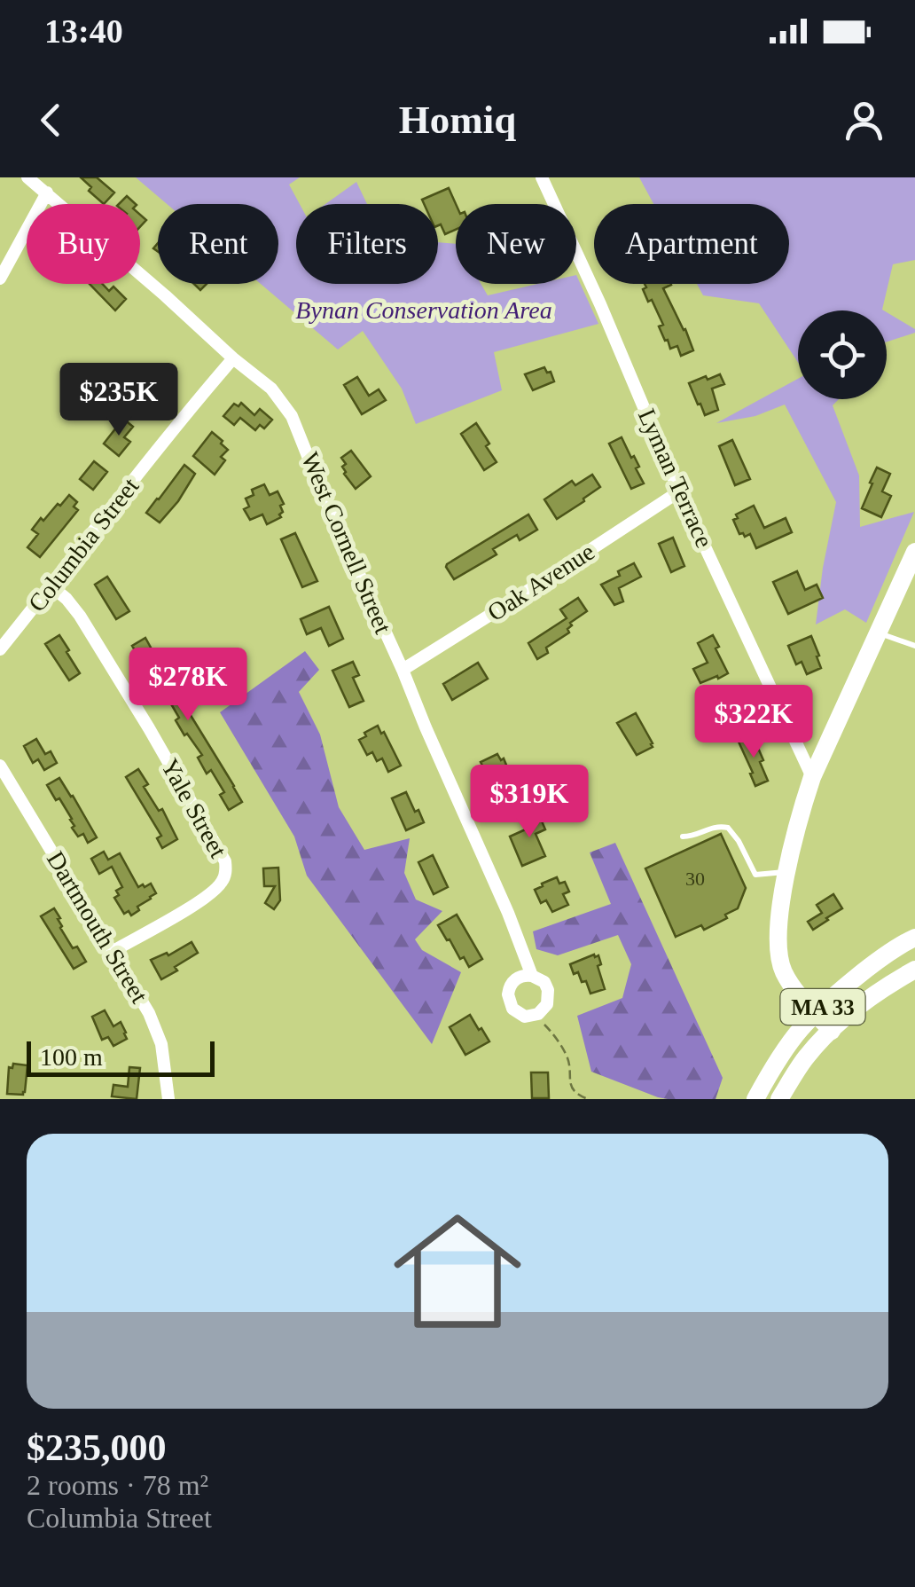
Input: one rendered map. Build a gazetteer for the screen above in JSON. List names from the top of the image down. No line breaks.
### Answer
{"streets":{"main road":["MA 33"],"street":["Lyman Terrace","West Cornell Street","Columbia Street","Oak Avenue","Yale Street","Dartmouth Street"]},"crossings":[["Lyman Terrace","Oak Avenue"],["West Cornell Street","Columbia Street"],["West Cornell Street","Oak Avenue"],["Columbia Street","Yale Street"],["Yale Street","Dartmouth Street"]],"parks":["Bynan Conservation Area"],"house_numbers":["30"],"scale_bar":"100 m","page":{"status":"13:40","header":"Homiq","chip":["Buy","Rent","Filters","New","Apartment"],"price":["$235K","$278K","$322K","$319K"],"scale":"100 m","list":[{"name":"$235,000","note":"2 rooms · 78 m² · Columbia Street"}]}}
